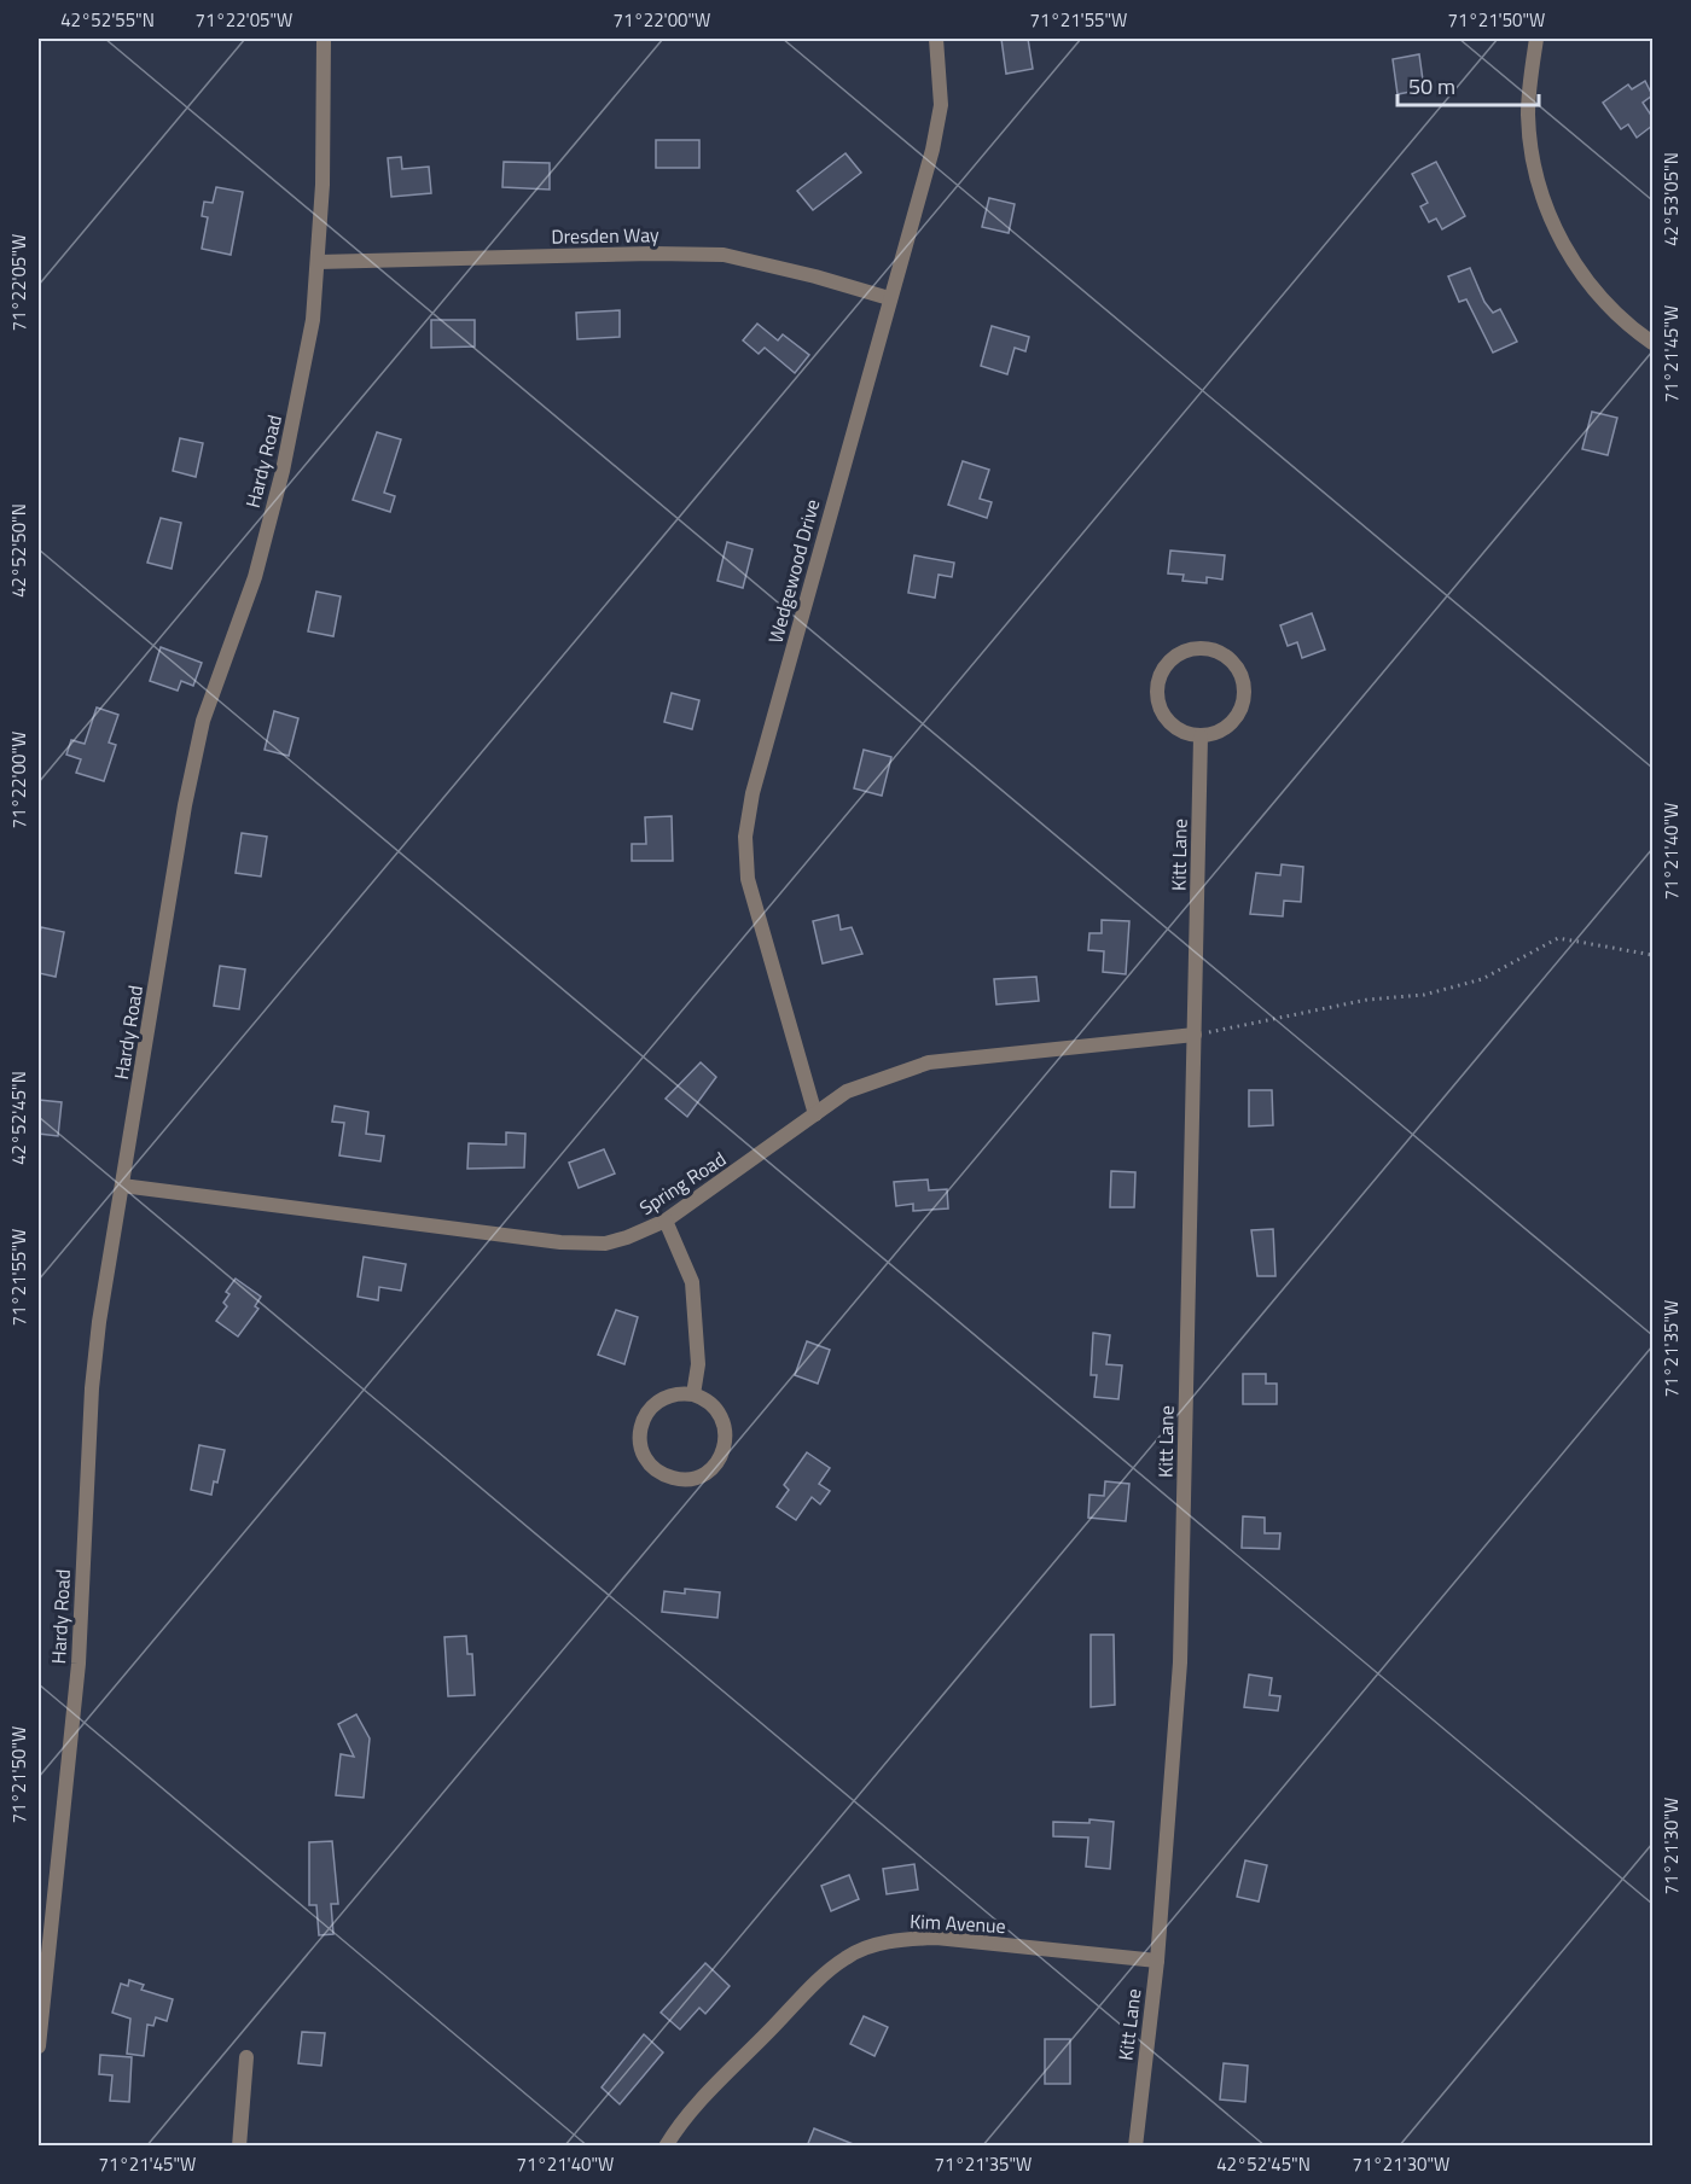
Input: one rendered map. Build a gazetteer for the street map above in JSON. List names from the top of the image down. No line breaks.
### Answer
{"streets":{"street":["Dresden Way","Hardy Road","Wedgewood Drive","Kitt Lane","Spring Road","Kim Avenue"]},"crossings":[["Dresden Way","Hardy Road"],["Dresden Way","Wedgewood Drive"],["Hardy Road","Spring Road"],["Wedgewood Drive","Spring Road"],["Kitt Lane","Spring Road"],["Kitt Lane","Kim Avenue"]],"scale_bar":"50 m","coordinates":["42°52'55\"N","71°22'05\"W","71°22'00\"W","71°21'55\"W","71°21'50\"W","42°53'05\"N","71°21'45\"W","42°52'50\"N","71°21'40\"W","42°52'45\"N","71°21'35\"W","71°21'30\"W"]}
